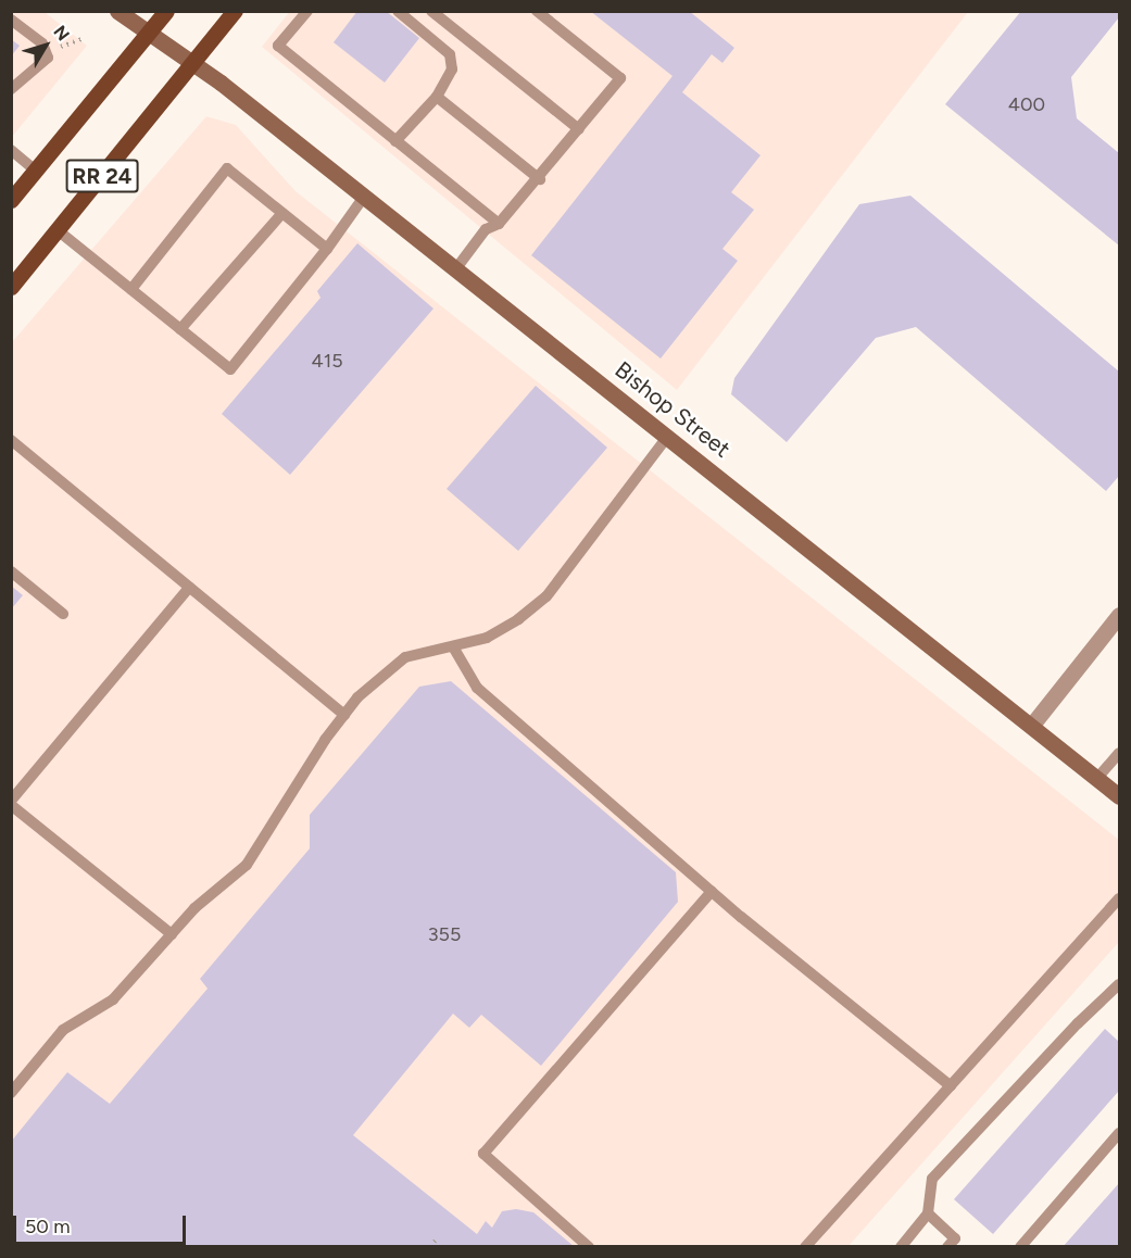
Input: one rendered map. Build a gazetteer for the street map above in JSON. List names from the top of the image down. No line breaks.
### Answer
{"streets":{"main road":["RR 24","Bishop Street"]},"crossings":[["RR 24","Bishop Street"]],"house_numbers":["400","415","355"],"scale_bar":"50 m","north":"top right"}
